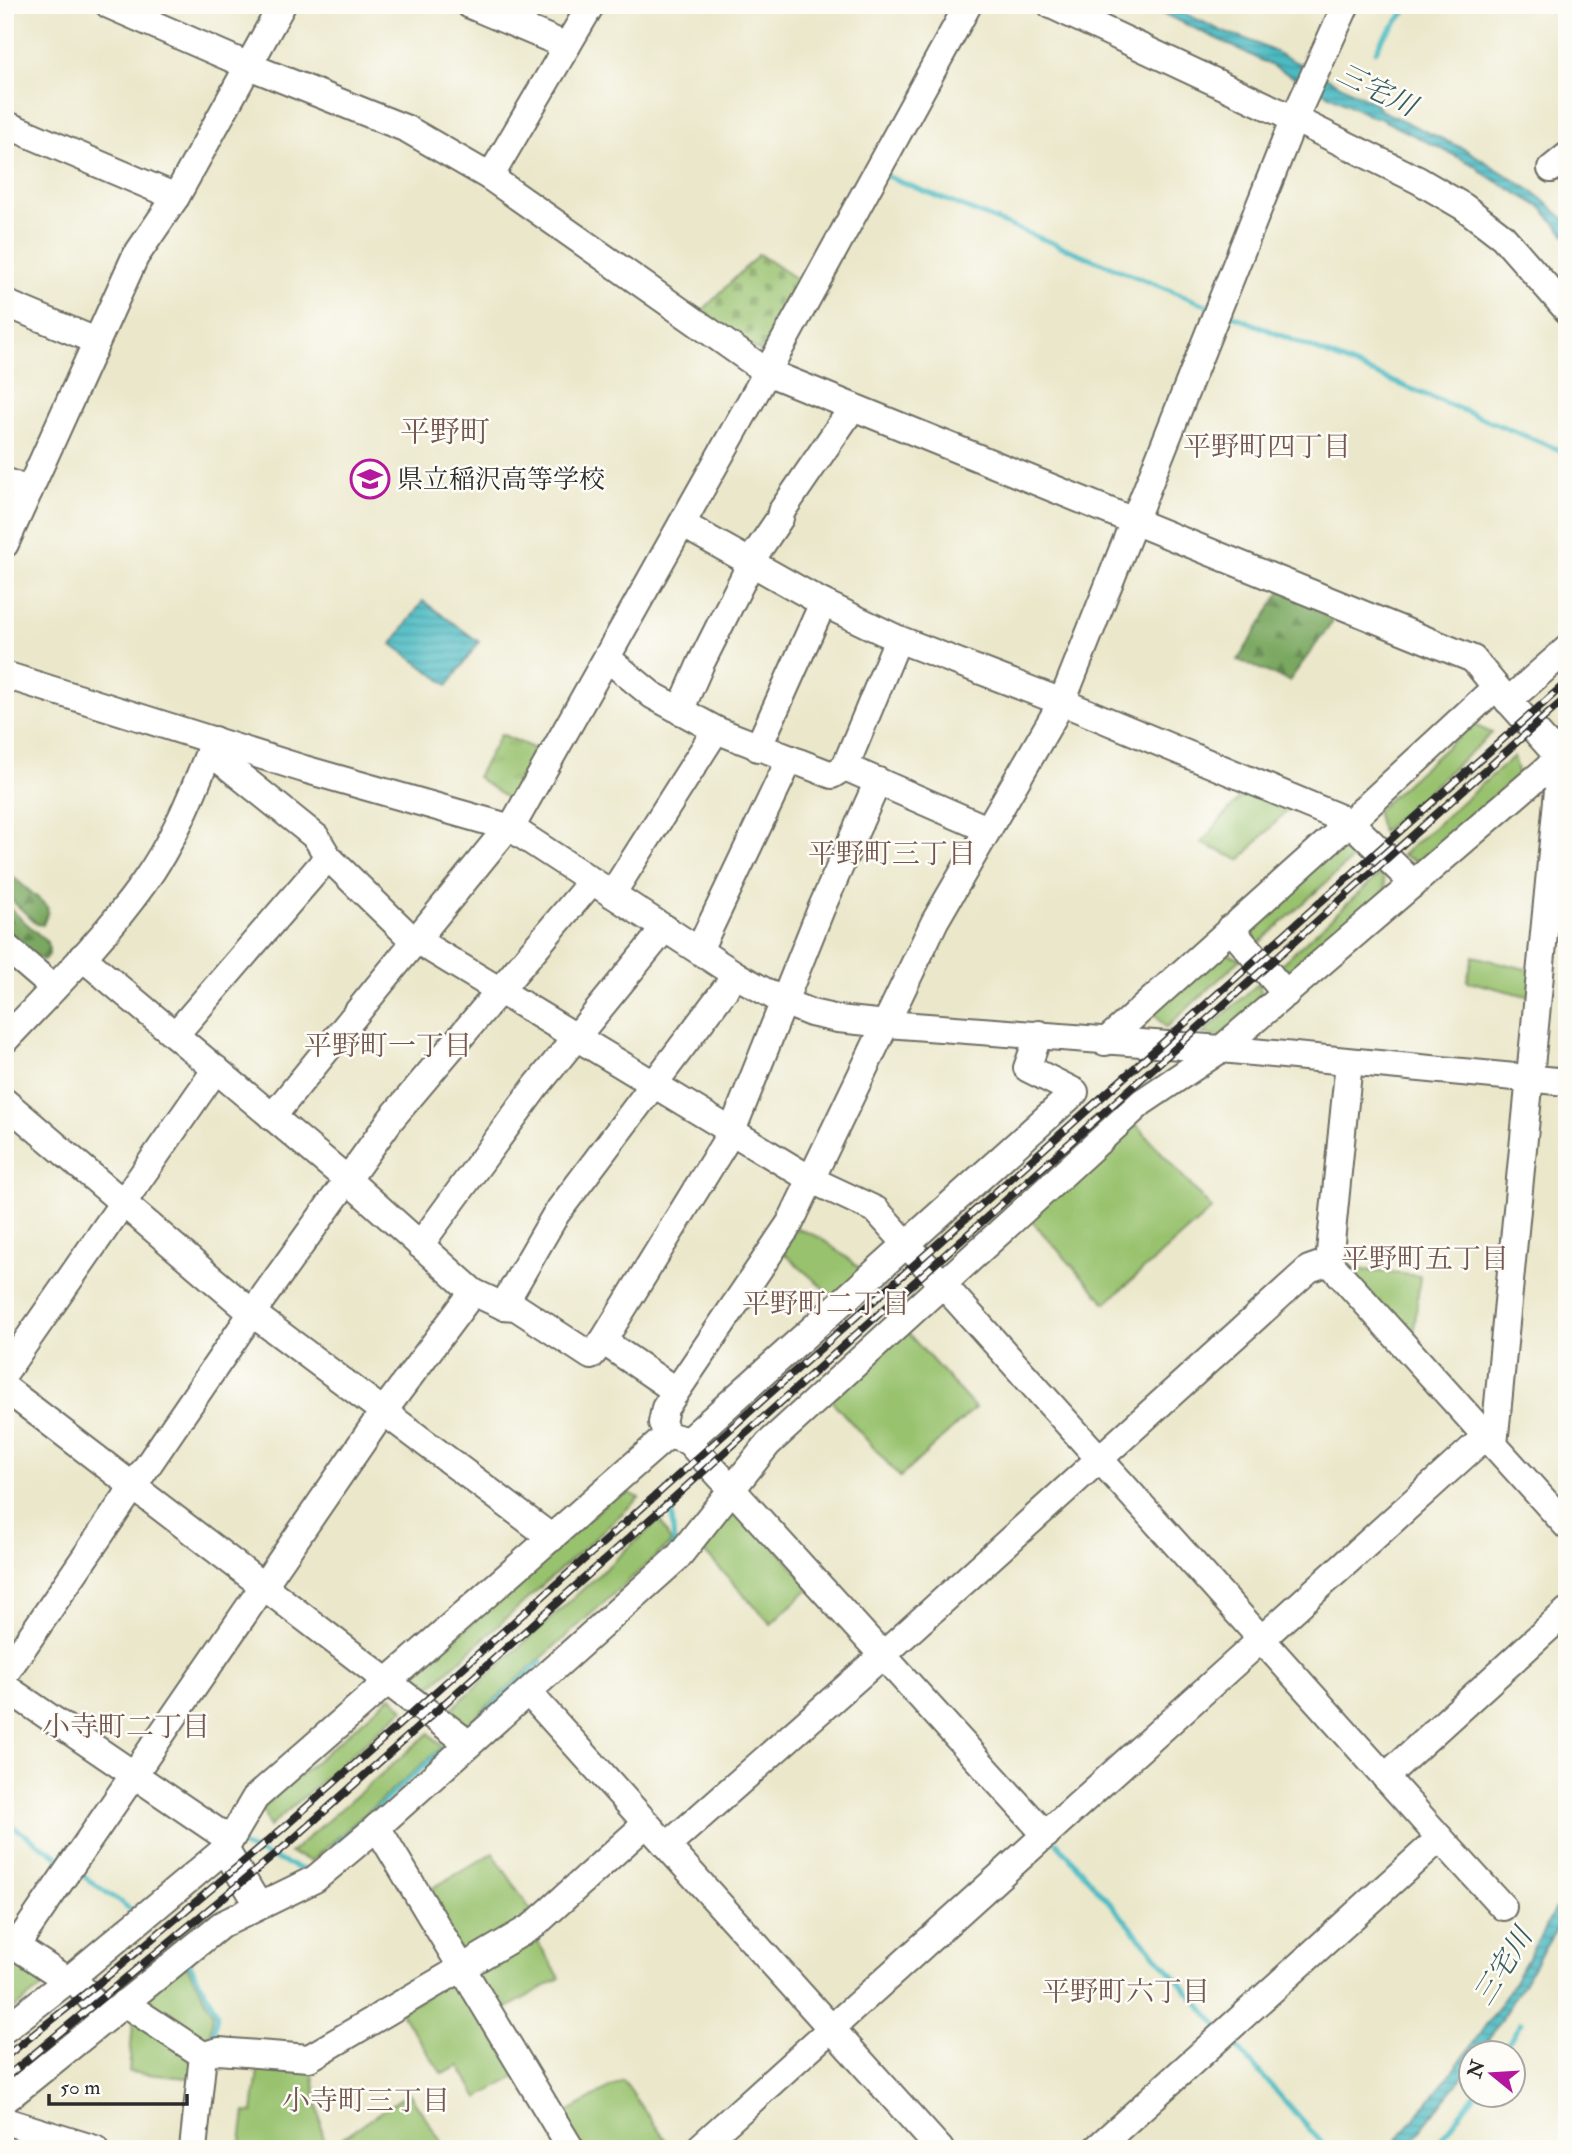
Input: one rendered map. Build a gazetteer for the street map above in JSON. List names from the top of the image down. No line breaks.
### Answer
{"districts":["平野町","平野町四丁目","平野町三丁目","平野町一丁目","平野町五丁目","平野町二丁目","小寺町二丁目","平野町六丁目","小寺町三丁目"],"water":["三宅川"],"places":{"school or university":["県立稲沢高等学校"]},"scale_bar":"50 m","north":"left"}
